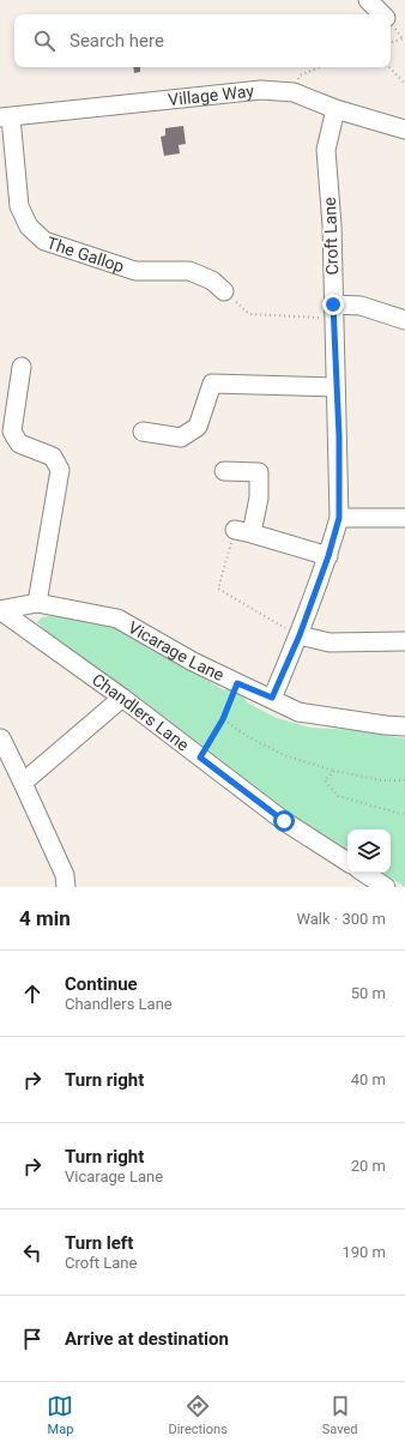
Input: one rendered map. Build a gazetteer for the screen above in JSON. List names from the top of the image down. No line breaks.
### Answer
{"streets":{"street":["Village Way","Croft Lane","The Gallop","Vicarage Lane","Chandlers Lane"]},"crossings":[["Village Way","Croft Lane"],["Village Way","The Gallop"],["Croft Lane","Vicarage Lane"],["Vicarage Lane","Chandlers Lane"]],"page":{"search":"Search here","heading":["4 min","Walk · 300 m"],"list":[["Continue","Chandlers Lane","50 m"],["Turn right","40 m"],["Turn right","Vicarage Lane","20 m"],["Turn left","Croft Lane","190 m"],"Arrive at destination"],"nav":["Map","Directions","Saved"]}}
